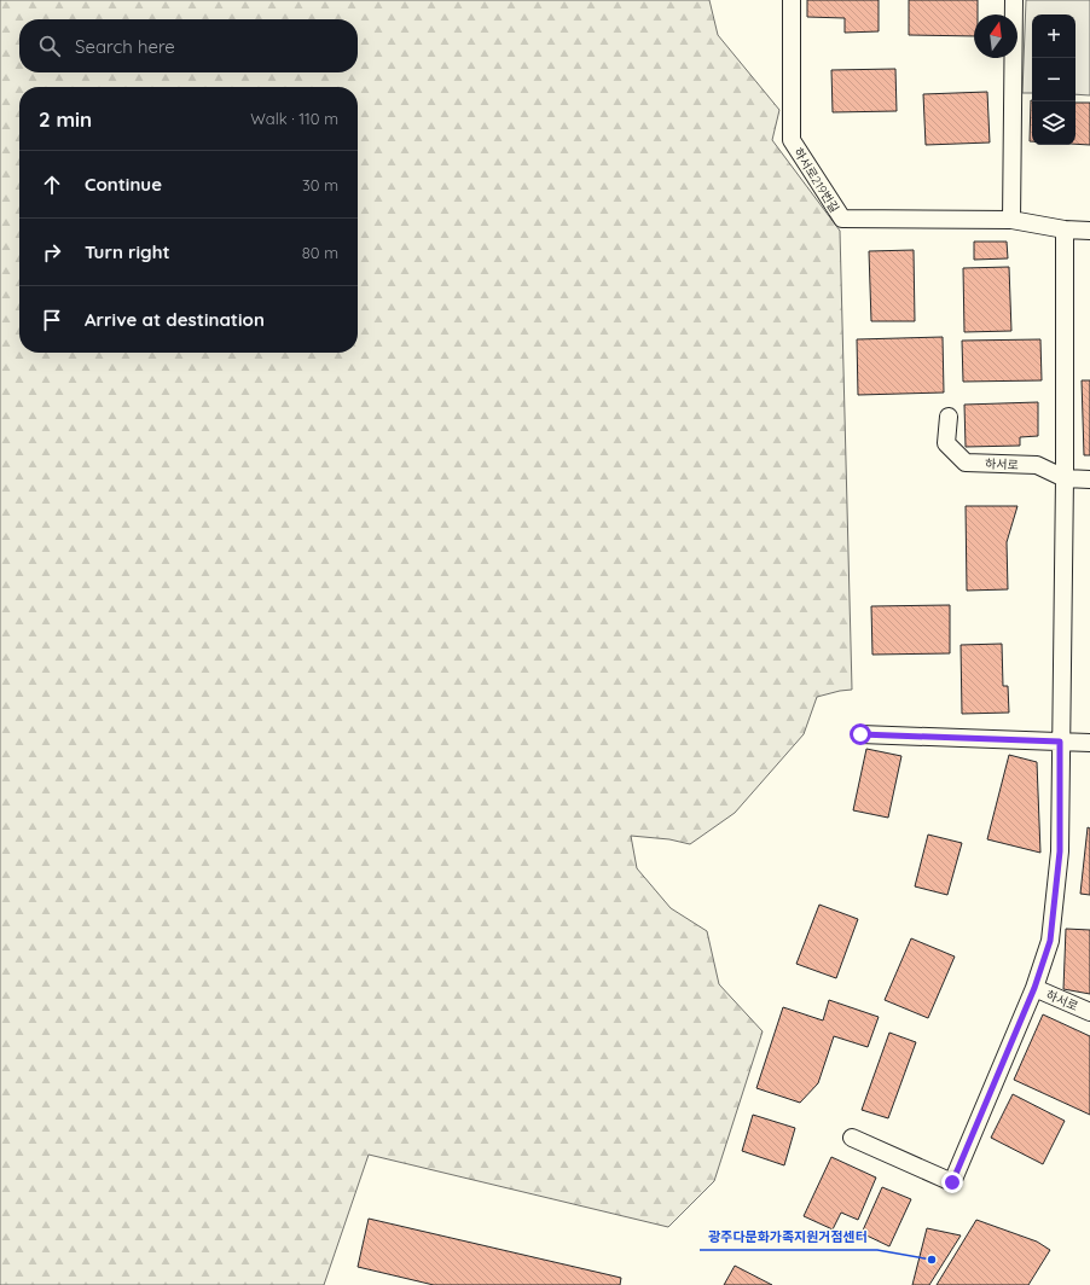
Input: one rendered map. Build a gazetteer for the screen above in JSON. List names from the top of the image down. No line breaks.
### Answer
{"streets":{"lane":["하서로219번길","하서로"]},"places":["광주다문화가족지원거점센터"],"north":"top","page":{"map_buttons":["+","−"],"search":"Search here","heading":["2 min","Walk · 110 m"],"list":[["Continue","30 m"],["Turn right","80 m"],"Arrive at destination"]}}
